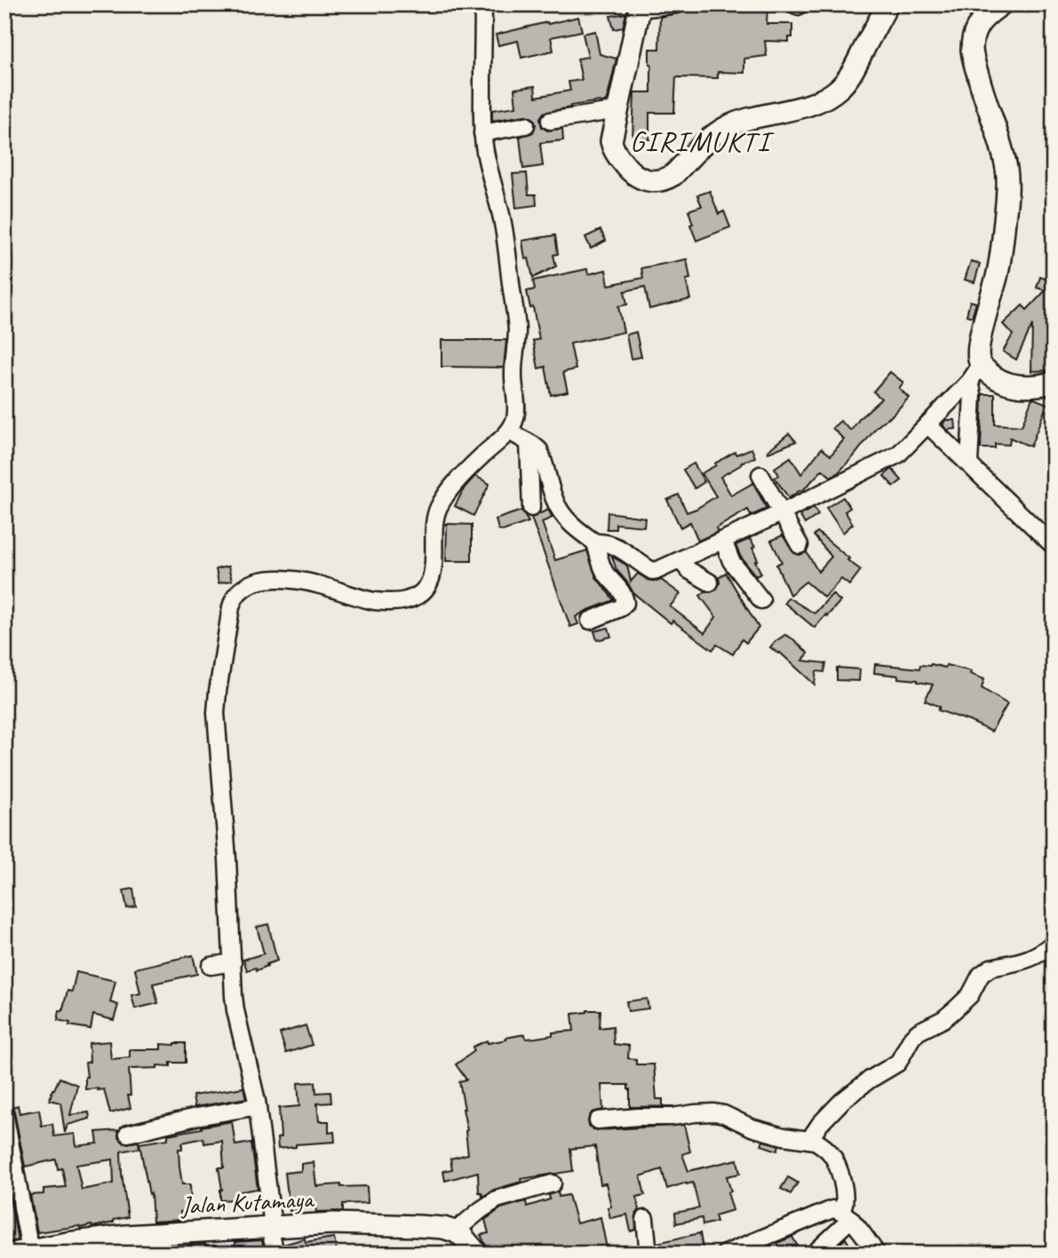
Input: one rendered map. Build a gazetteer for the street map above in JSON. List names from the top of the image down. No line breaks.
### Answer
{"streets":{"main road":["Jalan Kutamaya"]},"districts":["GIRIMUKTI"]}
